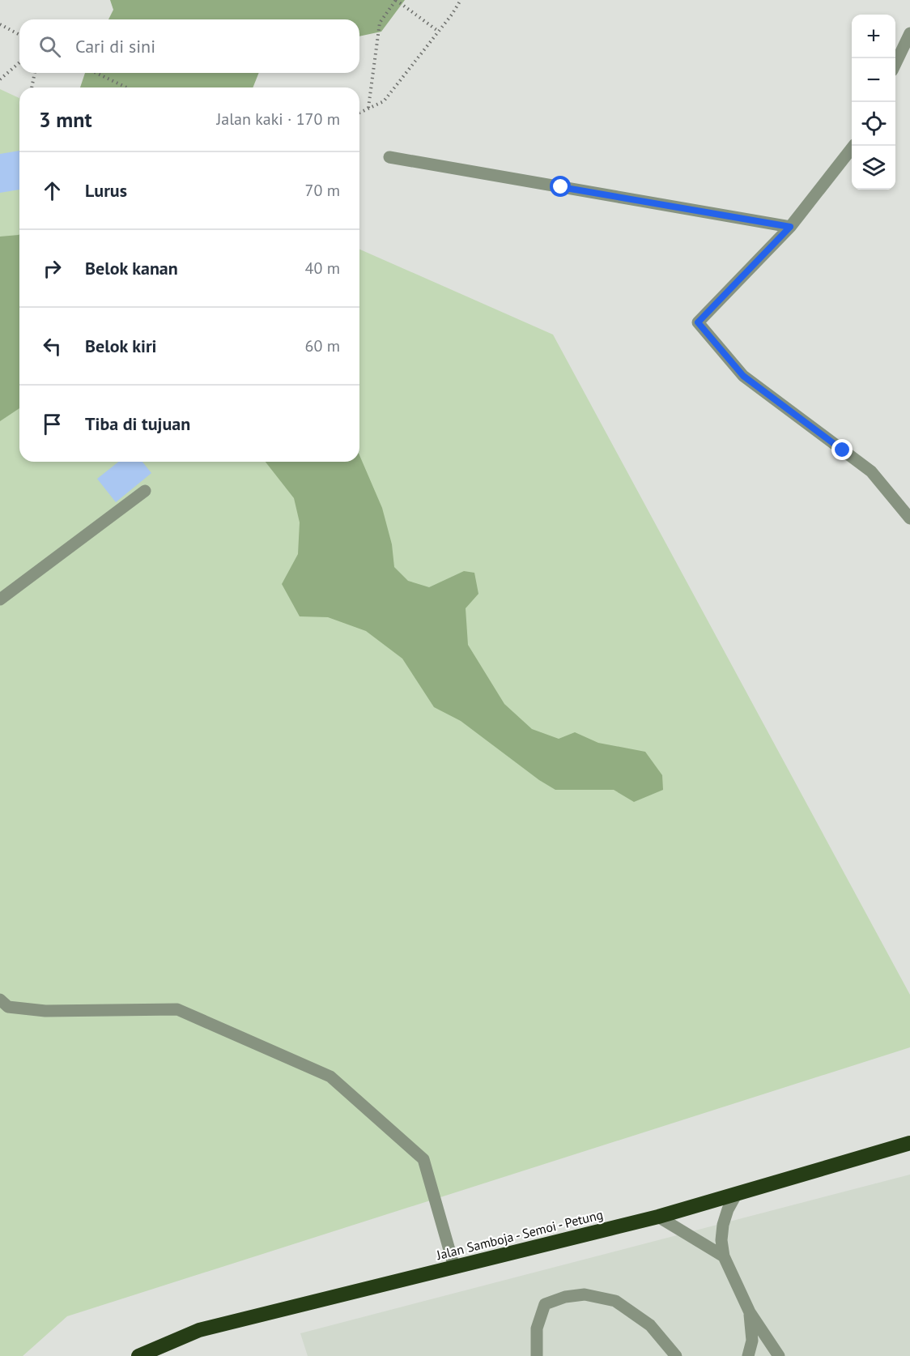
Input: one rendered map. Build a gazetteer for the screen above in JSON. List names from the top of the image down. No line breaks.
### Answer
{"streets":{"highway":["Jalan Samboja - Semoi - Petung"]},"page":{"map_buttons":["+","−"],"search":"Cari di sini","heading":["3 mnt","Jalan kaki · 170 m"],"list":[["Lurus","70 m"],["Belok kanan","40 m"],["Belok kiri","60 m"],"Tiba di tujuan"]}}
